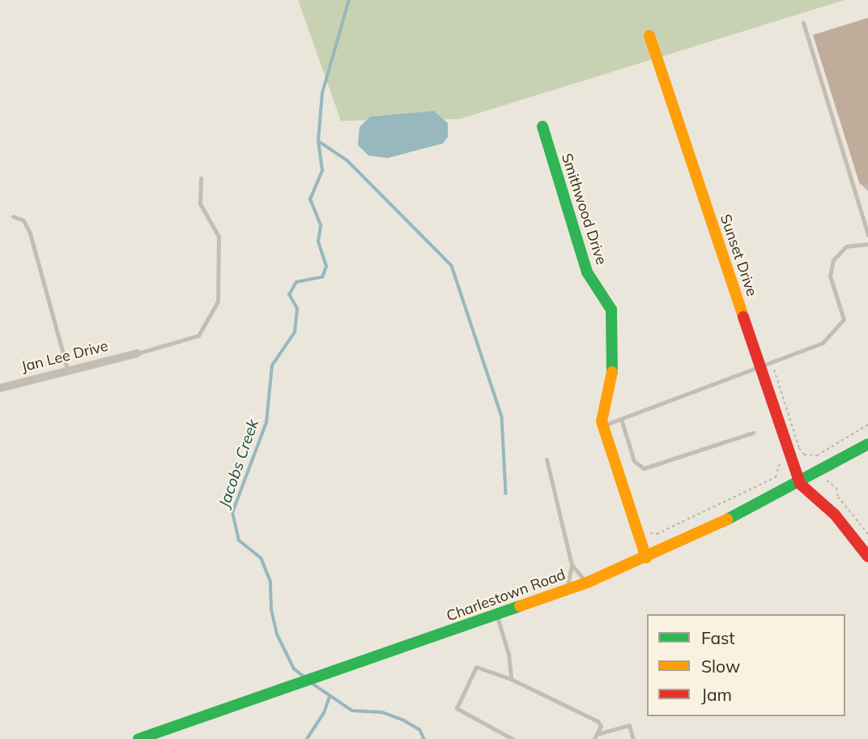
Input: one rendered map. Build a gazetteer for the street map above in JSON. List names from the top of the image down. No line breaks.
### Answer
{"streets":{"street":["Smithwood Drive","Sunset Drive","Jan Lee Drive","Charlestown Road"]},"crossings":[["Smithwood Drive","Charlestown Road"],["Sunset Drive","Charlestown Road"]],"water":["Jacobs Creek"],"legend":["Fast","Slow","Jam"]}
